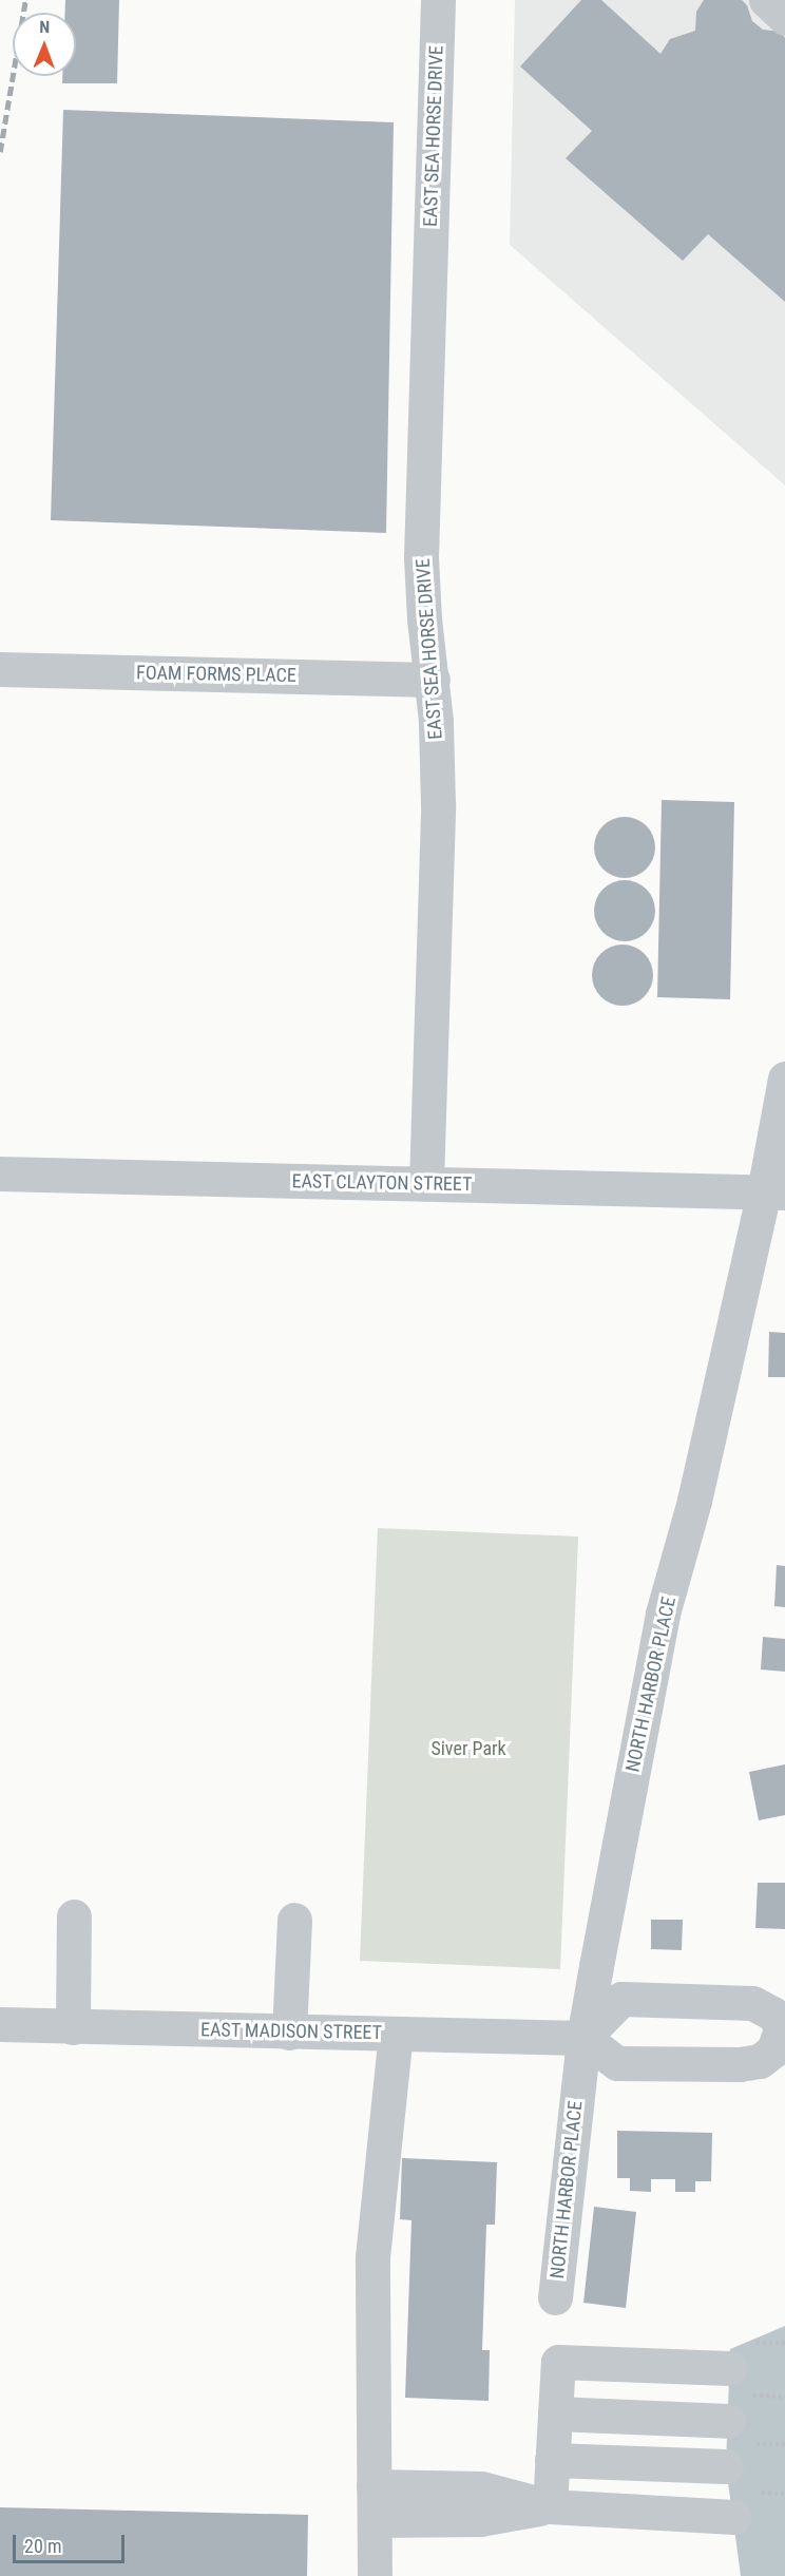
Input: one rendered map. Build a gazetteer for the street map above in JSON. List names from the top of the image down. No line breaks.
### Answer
{"streets":{"lane":["EAST SEA HORSE DRIVE","FOAM FORMS PLACE","EAST CLAYTON STREET","NORTH HARBOR PLACE","EAST MADISON STREET"]},"crossings":[["EAST SEA HORSE DRIVE","FOAM FORMS PLACE"],["EAST SEA HORSE DRIVE","EAST CLAYTON STREET"],["EAST CLAYTON STREET","NORTH HARBOR PLACE"],["NORTH HARBOR PLACE","EAST MADISON STREET"]],"parks":["Siver Park"],"scale_bar":"20 m","north":"top"}
